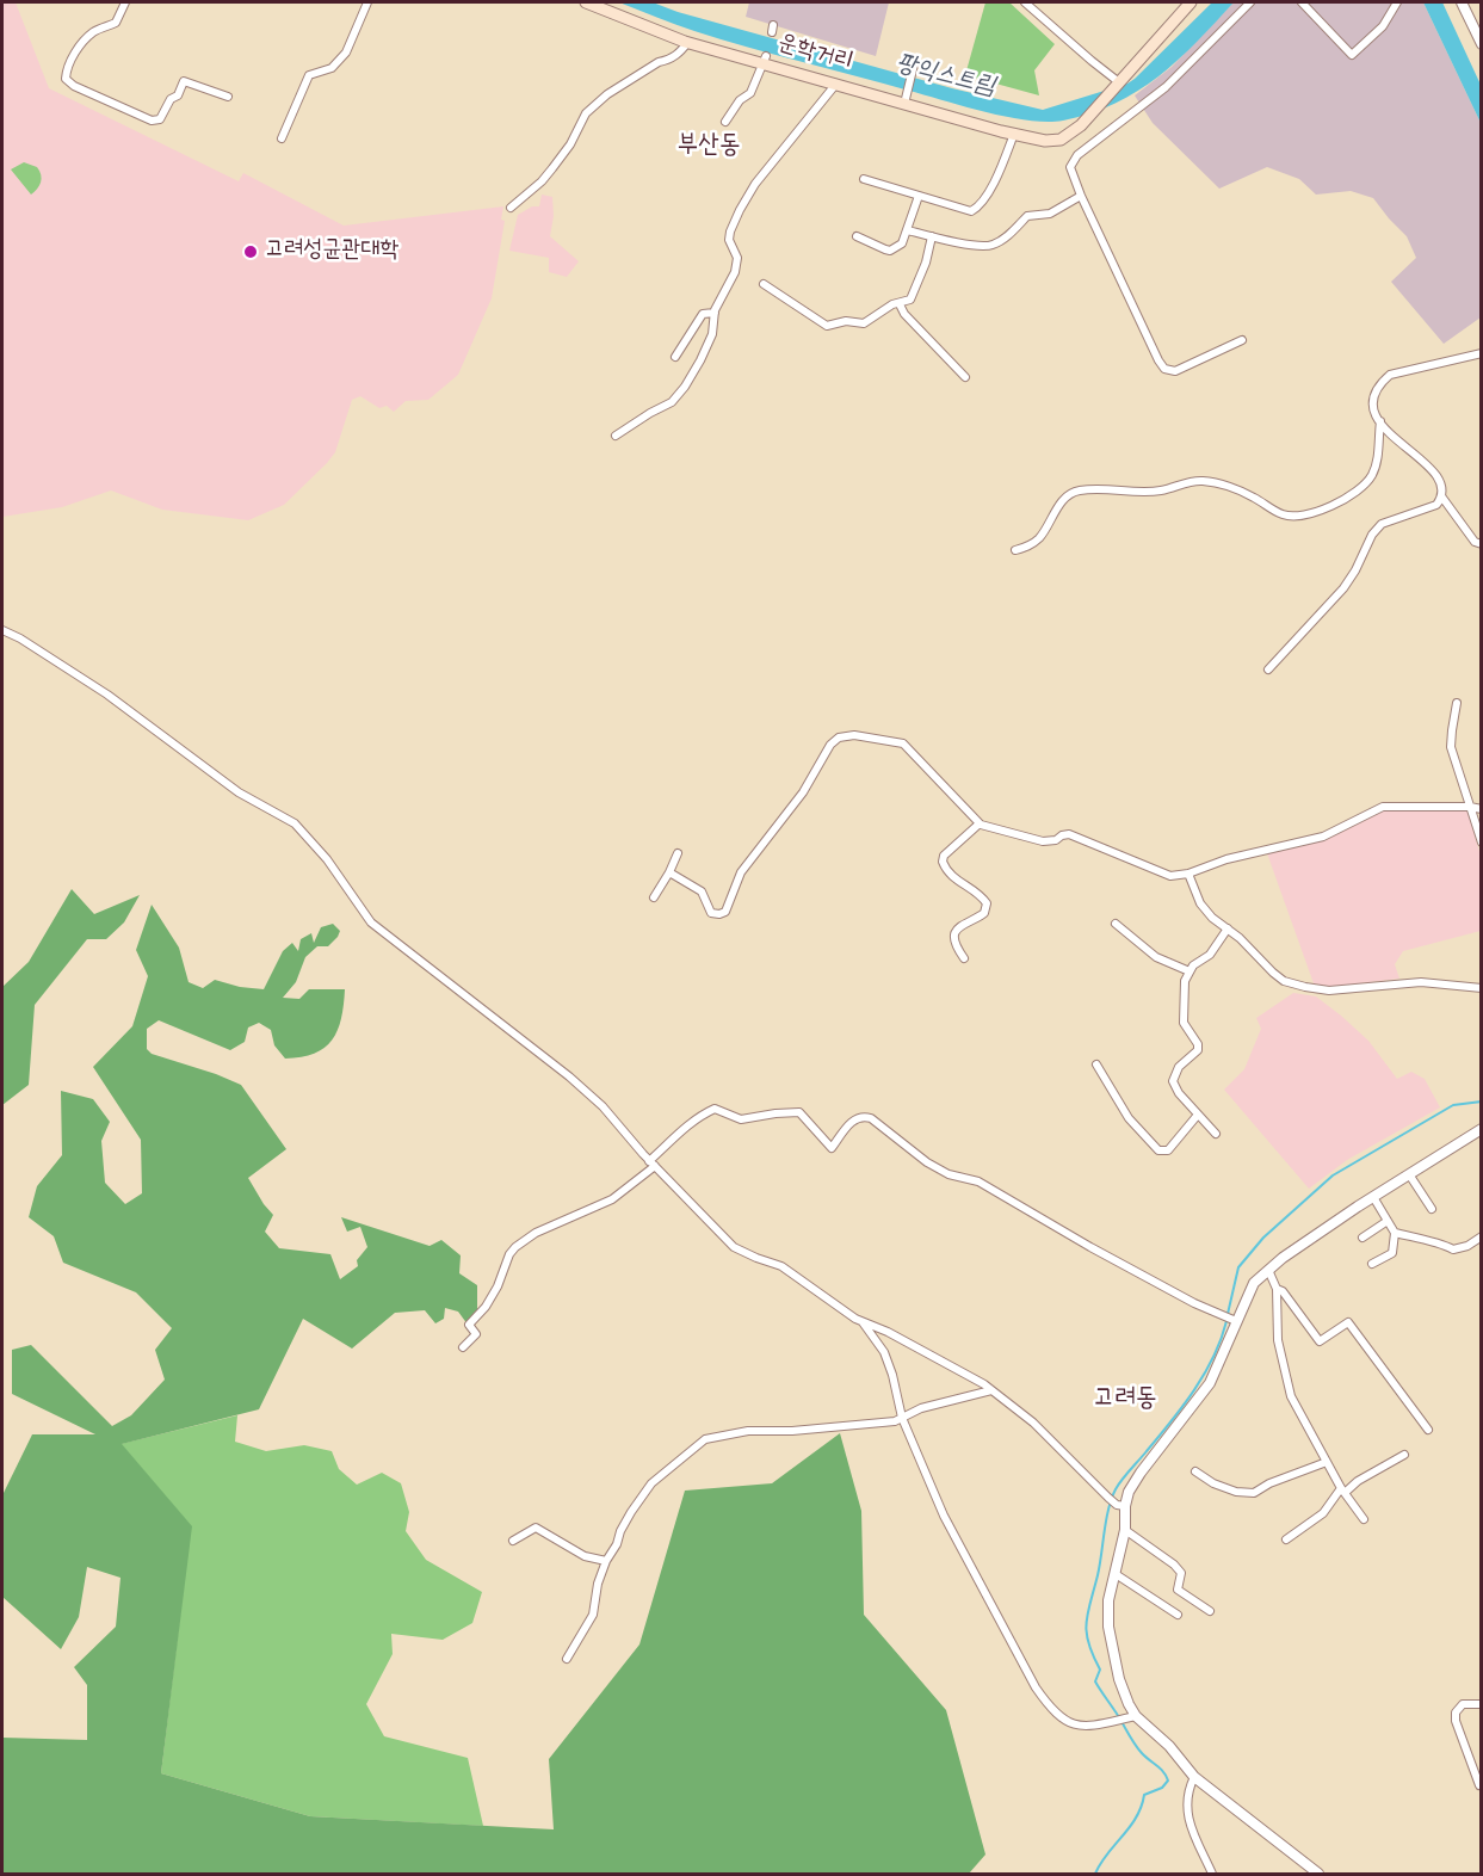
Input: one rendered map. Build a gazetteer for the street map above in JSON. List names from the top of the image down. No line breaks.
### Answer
{"streets":{"main road":["운학거리"]},"districts":["부산동","고려동"],"water":["팡익스트림"],"places":["고려성균관대학"]}
